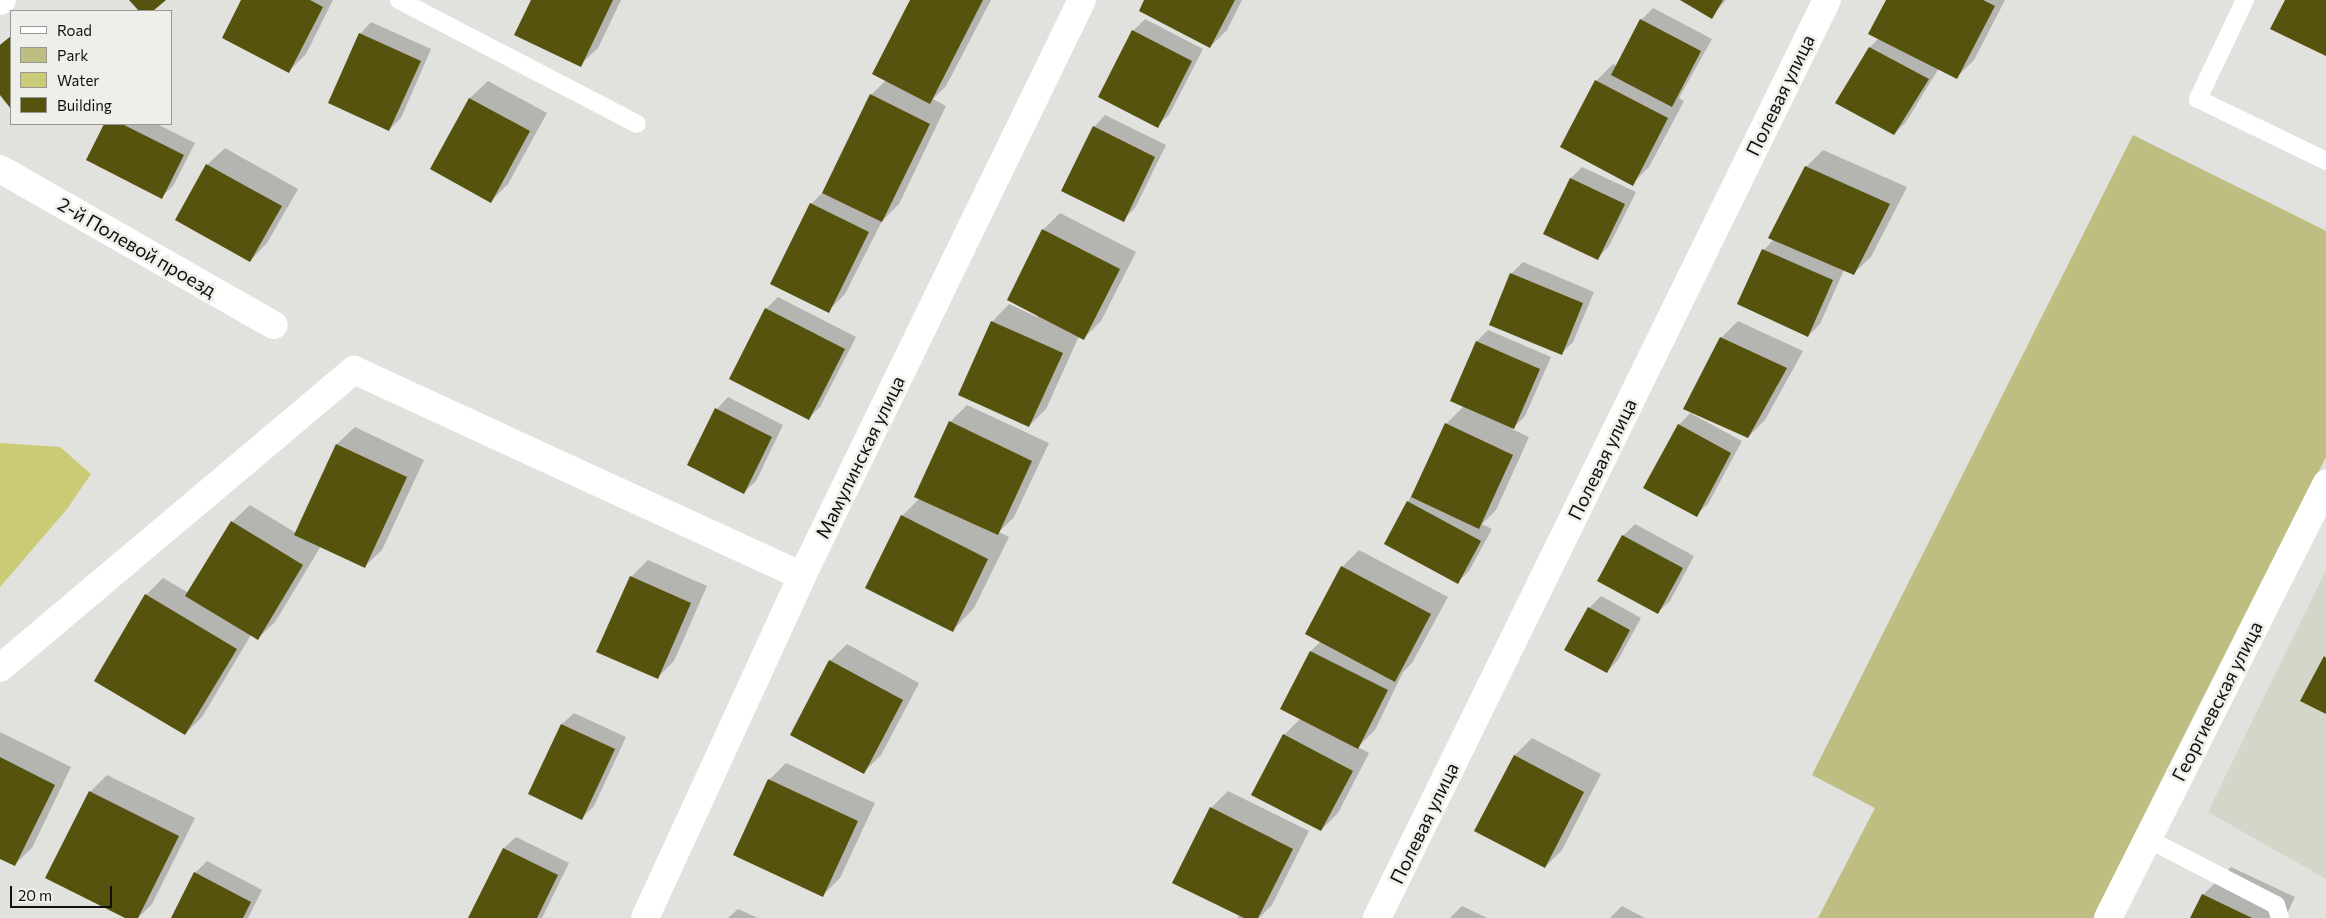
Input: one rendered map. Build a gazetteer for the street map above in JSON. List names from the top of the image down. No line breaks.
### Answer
{"streets":{"street":["Полевая улица","2-й Полевой проезд","Мамулинская улица","Георгиевская улица"]},"legend":["Road","Park","Water","Building"],"scale_bar":"20 m"}
